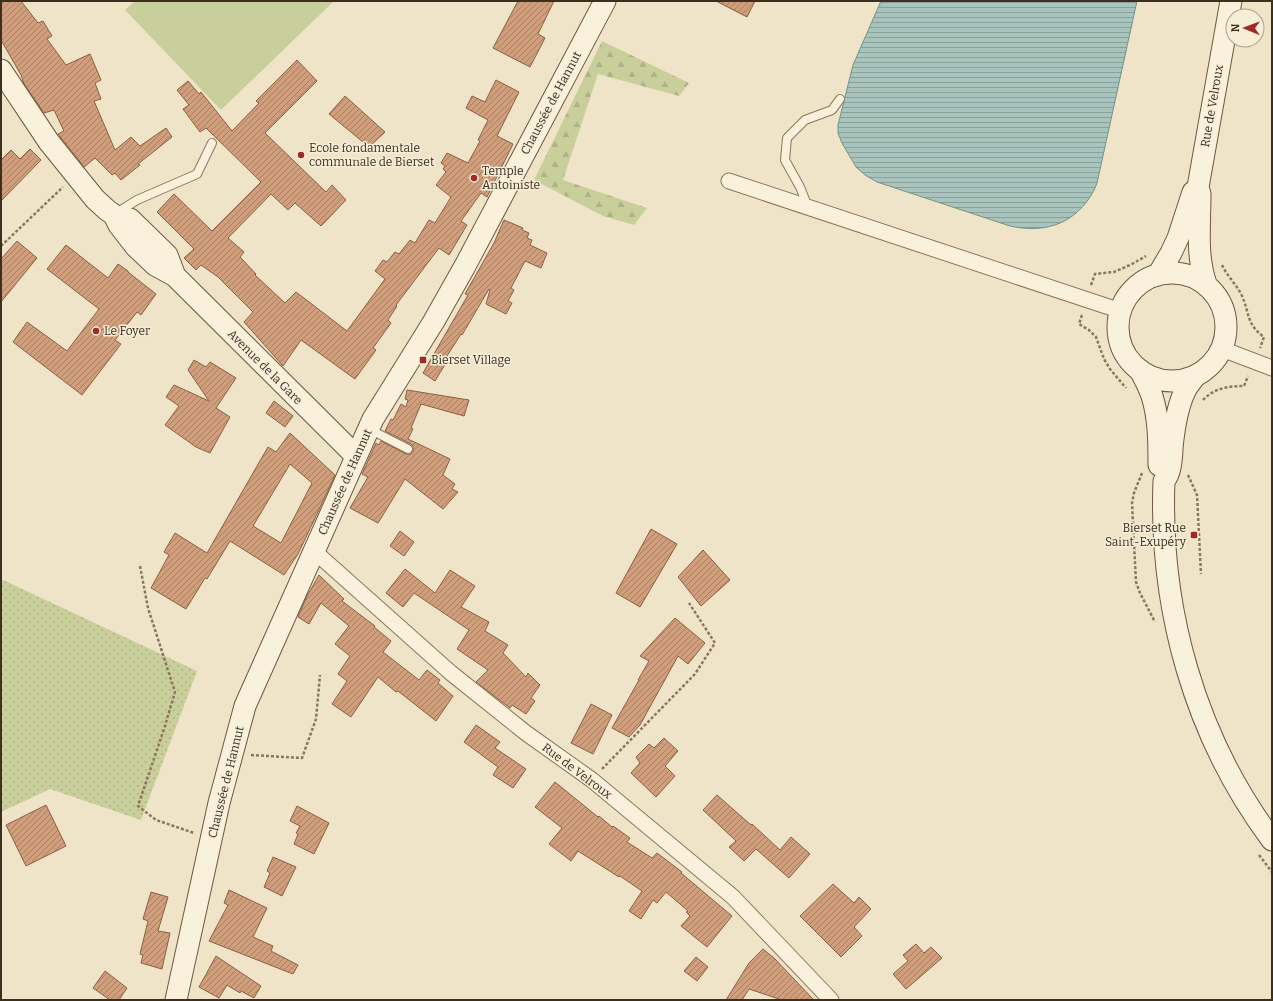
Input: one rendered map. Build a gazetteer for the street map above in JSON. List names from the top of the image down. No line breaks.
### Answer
{"streets":{"street":["Chaussée de Hannut","Rue de Velroux","Avenue de la Gare"]},"crossings":[["Chaussée de Hannut","Rue de Velroux"],["Chaussée de Hannut","Avenue de la Gare"]],"places":{"other":["Ecole fondamentale communale de Bierset","Temple Antoiniste","Le Foyer"],"transit":["Bierset Village","Bierset Rue Saint-Exupéry"]},"north":"left"}
